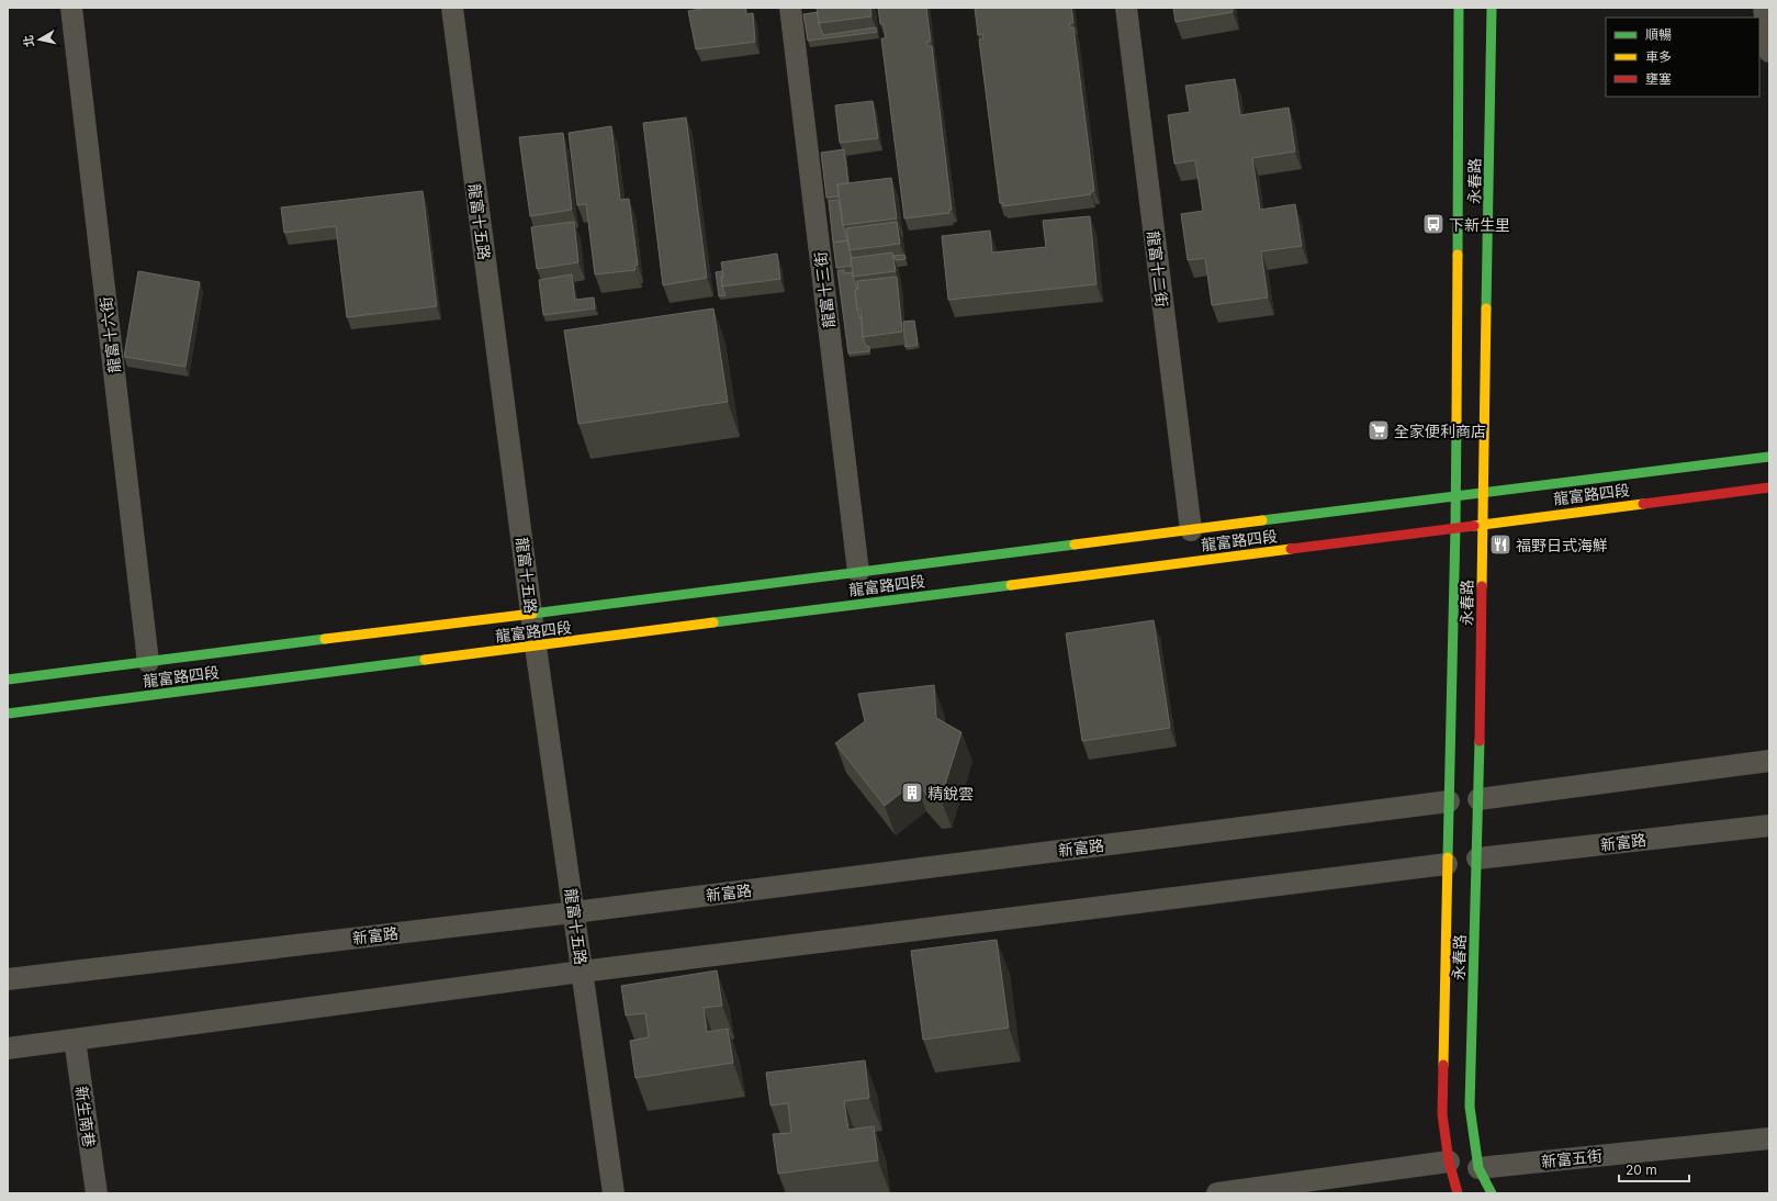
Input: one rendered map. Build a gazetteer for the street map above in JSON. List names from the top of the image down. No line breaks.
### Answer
{"streets":{"street":["永春路","龍富十五路","龍富十二街","龍富十三街","龍富十六街","龍富路四段","新富路","新生南巷","新富五街"]},"crossings":[["永春路","龍富路四段"],["永春路","新富路"],["永春路","新富五街"],["龍富十五路","龍富路四段"],["龍富十五路","新富路"],["龍富十二街","龍富路四段"],["龍富十三街","龍富路四段"],["龍富十六街","龍富路四段"]],"places":{"bus stop":["下新生里"],"supermarket":["全家便利商店"],"restaurant":["福野日式海鮮"],"building":["精銳雲"]},"legend":["順暢","車多","壅塞"],"scale_bar":"20 m","north":"left"}
